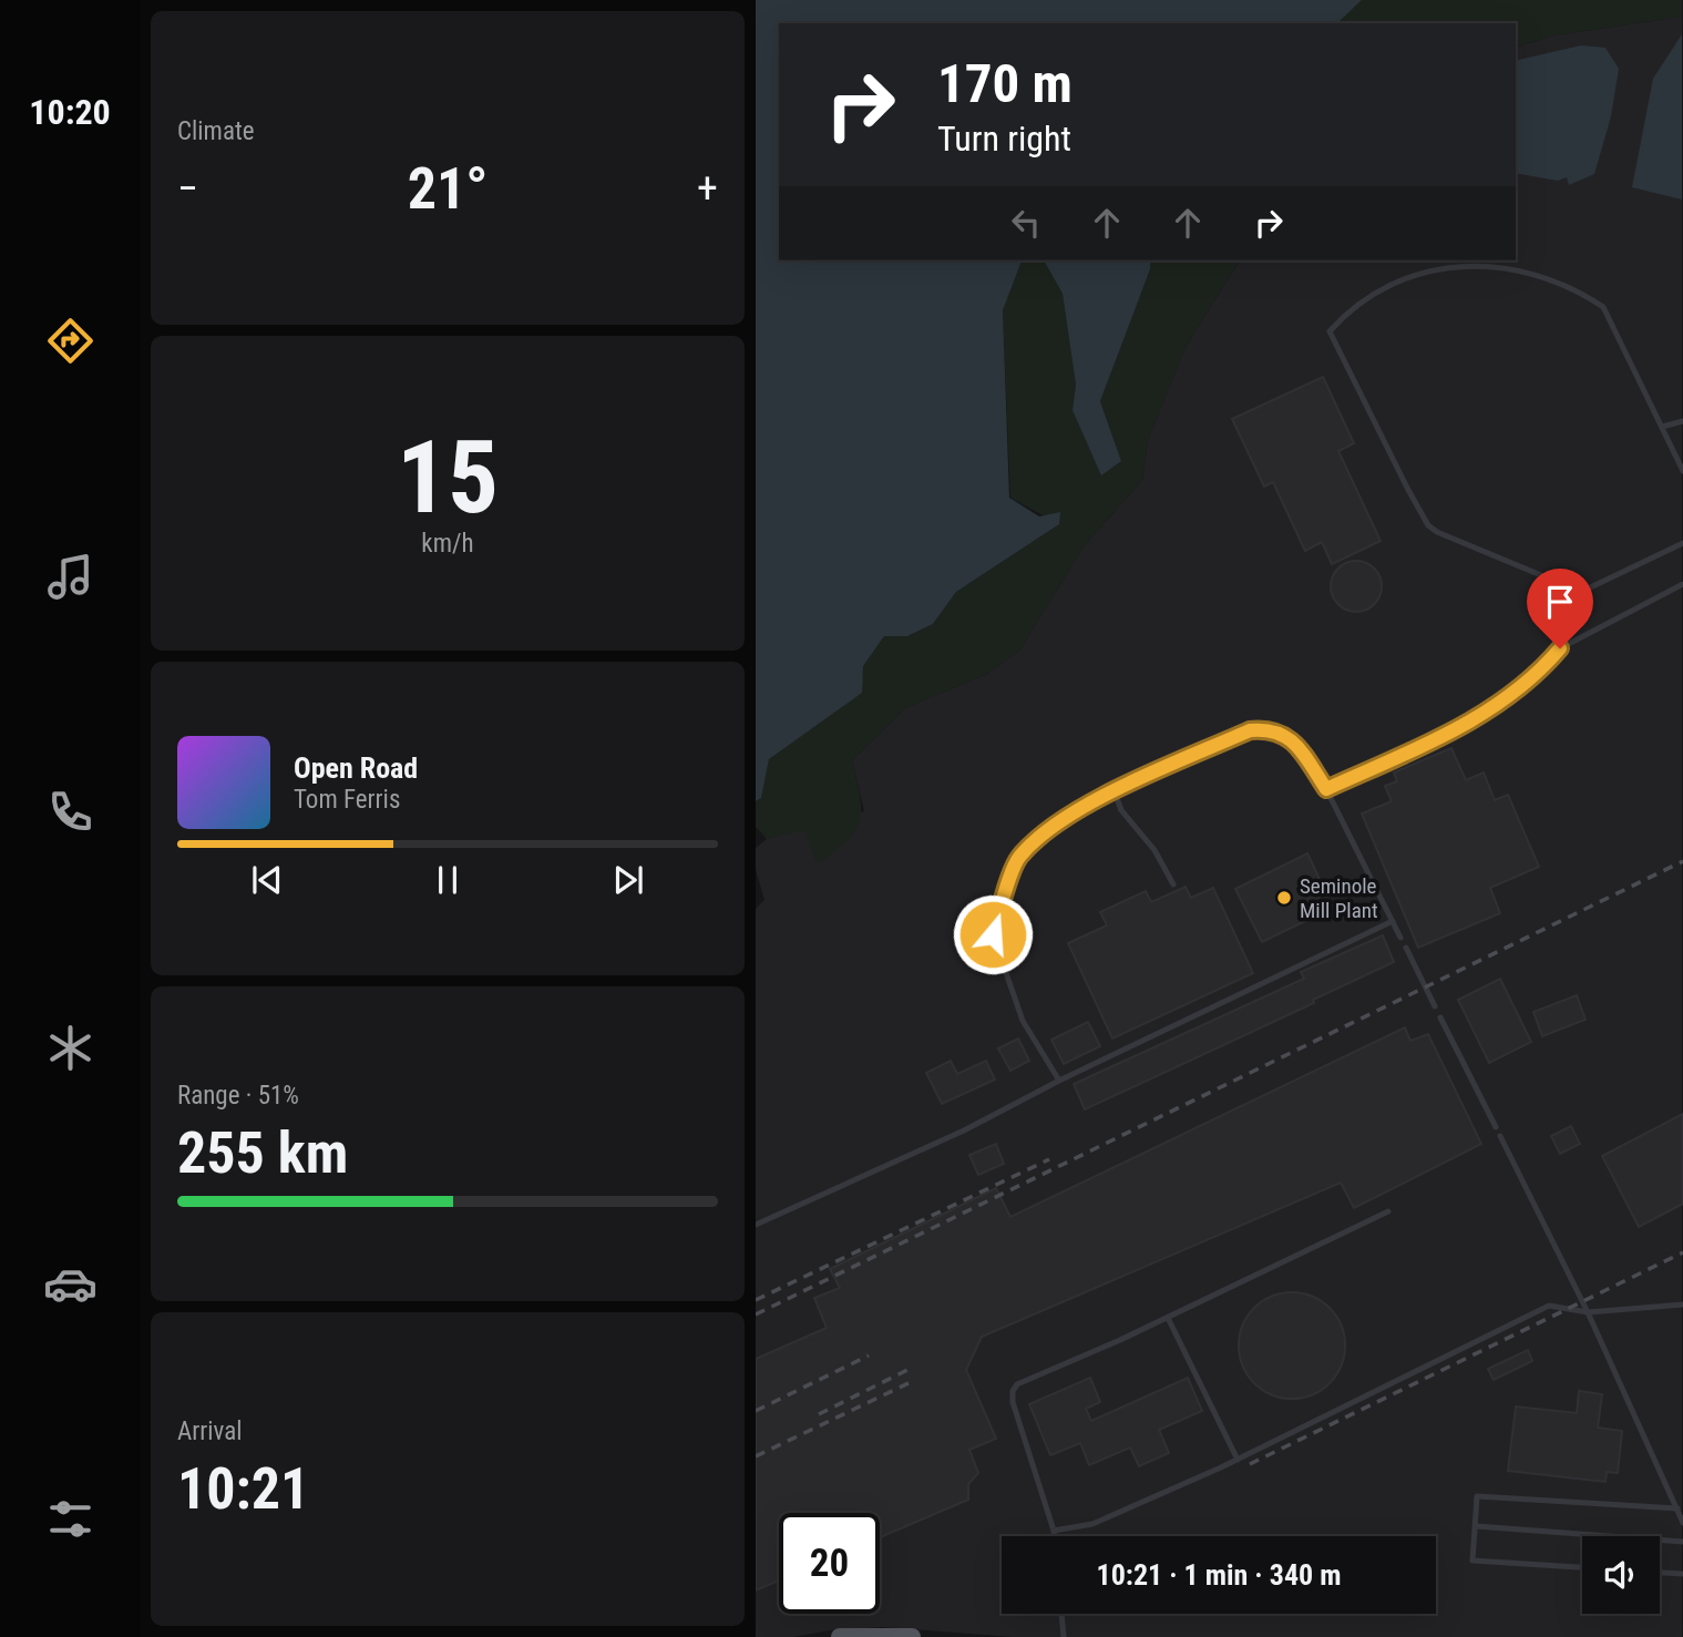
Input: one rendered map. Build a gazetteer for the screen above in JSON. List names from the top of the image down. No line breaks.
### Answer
{"places":["Seminole Mill Plant"],"page":{"tabs":"10:20","tile":["Climate",["15","km/h"],["Range · 51%","255 km"],["Arrival","10:21"]],"turn":["170 m","Turn right"],"heat":["−","21°","+"],"song":["Open Road","Tom Ferris"],"limit":"20","trip":"10:21 · 1 min · 340 m"}}
